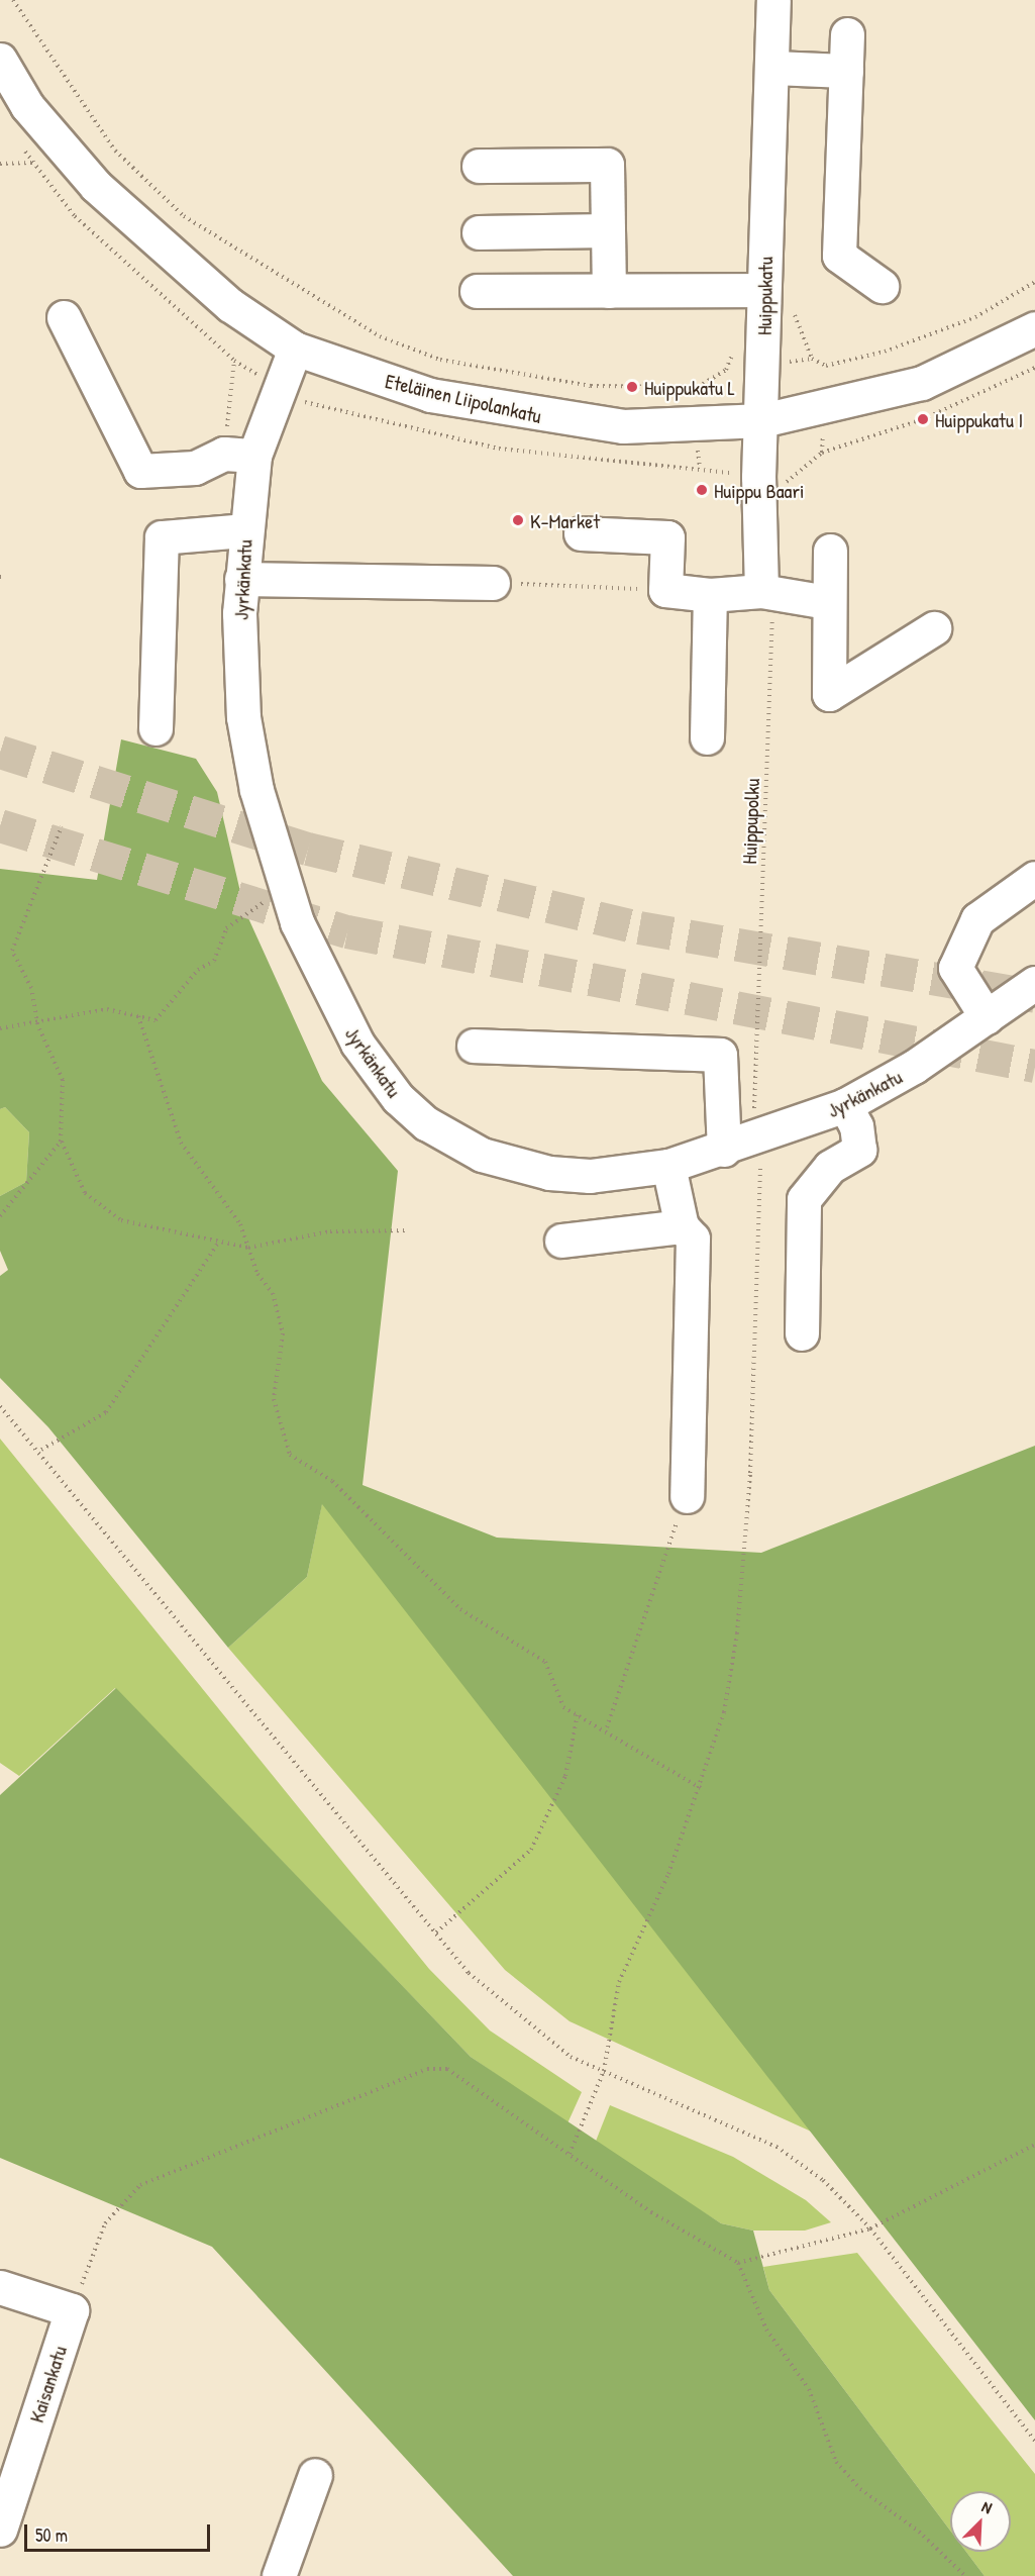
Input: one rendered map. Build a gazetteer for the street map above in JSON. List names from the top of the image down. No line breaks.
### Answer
{"streets":{"street":["Huippukatu","Eteläinen Liipolankatu","Jyrkänkatu","Kaisankatu"],"path":["Huippupolku"]},"crossings":[["Huippukatu","Eteläinen Liipolankatu"],["Huippukatu","Huippupolku"],["Eteläinen Liipolankatu","Jyrkänkatu"],["Jyrkänkatu","Huippupolku"]],"places":["Huippukatu L","Huippukatu I","Huippu Baari","K-Market"],"scale_bar":"50 m","north":"top right"}
